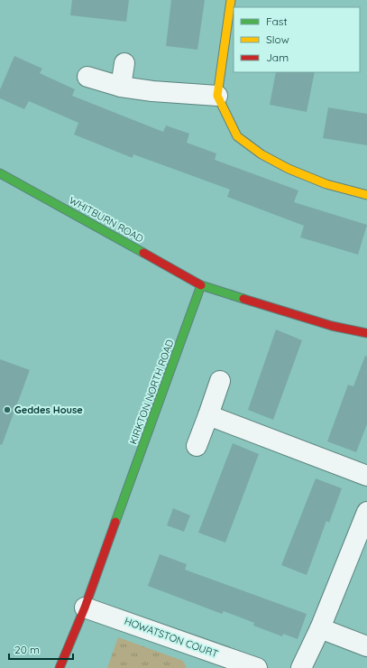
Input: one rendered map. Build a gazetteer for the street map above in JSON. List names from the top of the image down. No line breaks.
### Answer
{"streets":{"main road":["WHITBURN ROAD","KIRKTON NORTH ROAD"],"street":["HOWATSTON COURT"]},"crossings":[["WHITBURN ROAD","KIRKTON NORTH ROAD"],["KIRKTON NORTH ROAD","HOWATSTON COURT"]],"places":["Geddes House"],"legend":["Fast","Slow","Jam"],"scale_bar":"20 m"}
